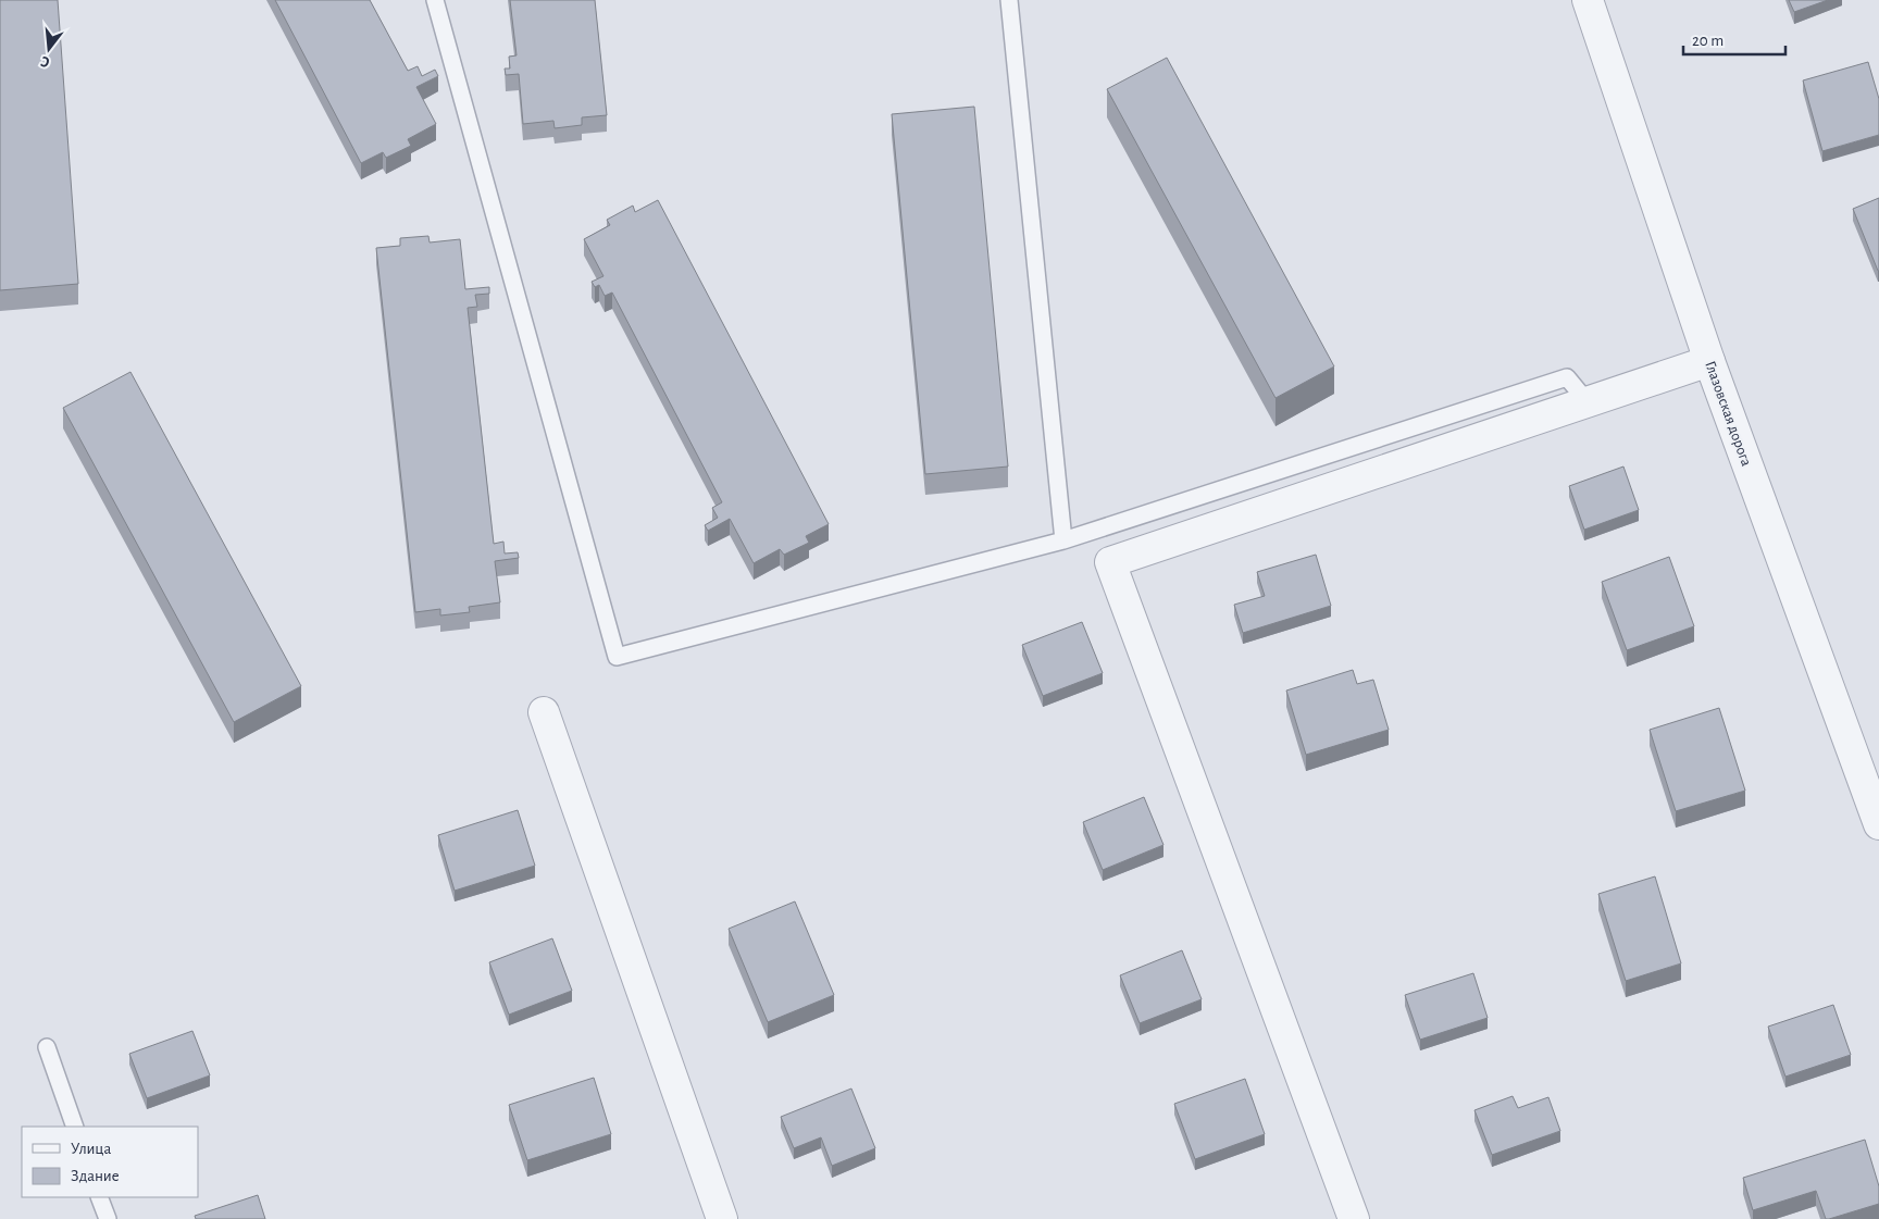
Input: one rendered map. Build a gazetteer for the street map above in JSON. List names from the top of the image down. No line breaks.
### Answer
{"streets":{"street":["Глазовская дорога"]},"legend":["Улица","Здание"],"scale_bar":"20 m","north":"bottom"}
